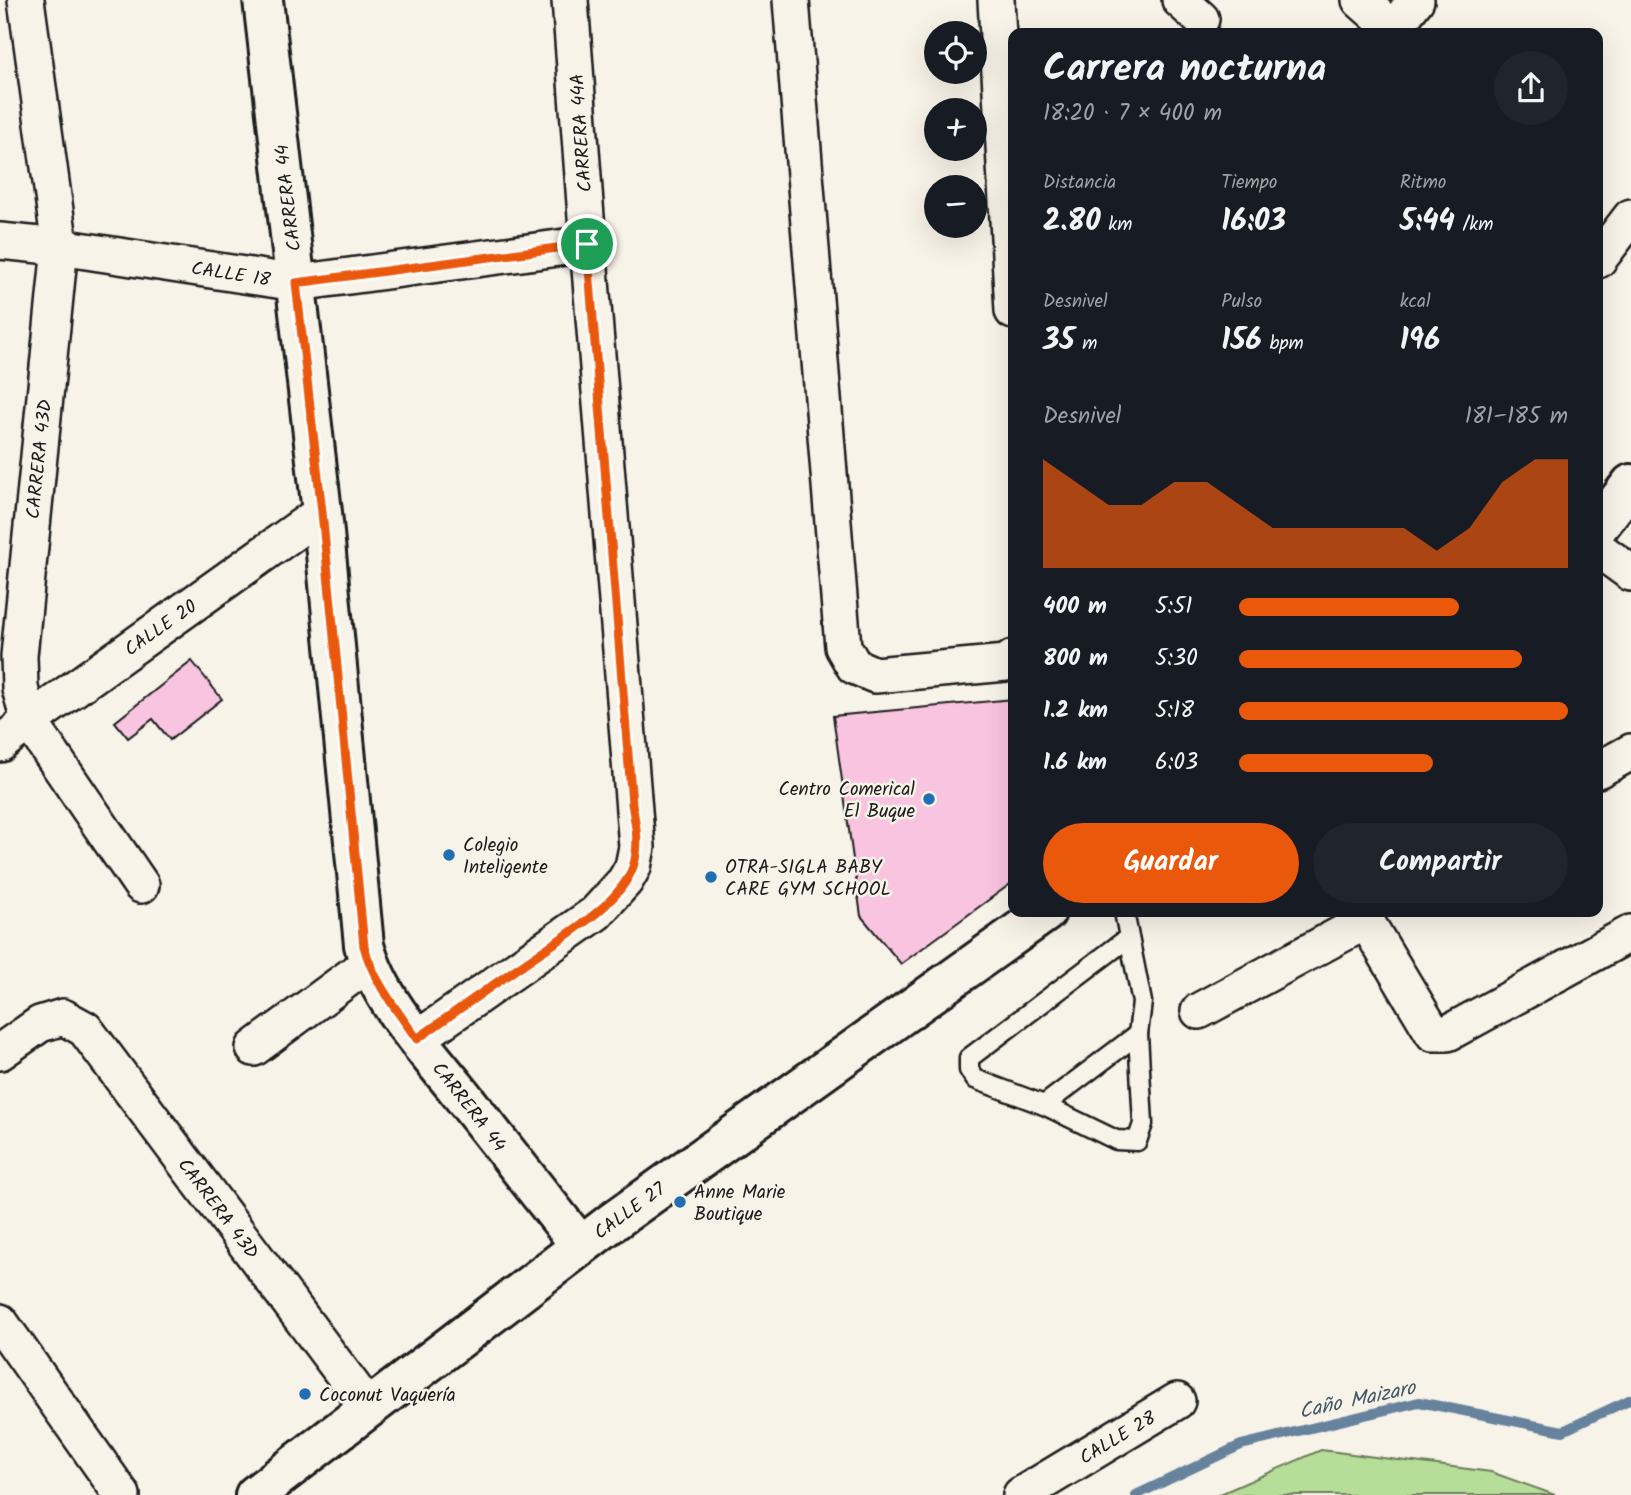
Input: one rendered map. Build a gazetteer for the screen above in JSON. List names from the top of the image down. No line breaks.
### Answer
{"streets":{"street":["CARRERA 44A","CARRERA 44","CALLE 18","CARRERA 43D","CALLE 20","CALLE 27","CALLE 28"]},"crossings":[["CARRERA 44A","CARRERA 44"],["CARRERA 44A","CALLE 18"],["CARRERA 44","CALLE 18"],["CARRERA 44","CALLE 20"],["CARRERA 44","CALLE 27"],["CALLE 18","CARRERA 43D"],["CARRERA 43D","CALLE 20"],["CARRERA 43D","CALLE 27"]],"water":["Caño Maizaro"],"places":["Centro Comerical El Buque","Colegio Inteligente","OTRA-SIGLA BABY CARE GYM SCHOOL","Anne Marie Boutique","Coconut Vaquería"],"page":{"map_buttons":["+","−"],"heading":["Carrera nocturna","18:20 · 7 × 400 m"],"stats":[["Distancia","2.80 km"],["Tiempo","16:03"],["Ritmo","5:44 /km"],["Desnivel","35 m"],["Pulso","156 bpm"],["kcal","196"]],"chart":["Desnivel","181–185 m"],"list":[{"name":"400 m","note":"5:51"},{"name":"800 m","note":"5:30"},{"name":"1.2 km","note":"5:18"},{"name":"1.6 km","note":"6:03"}],"buttons":["Guardar","Compartir"]}}
